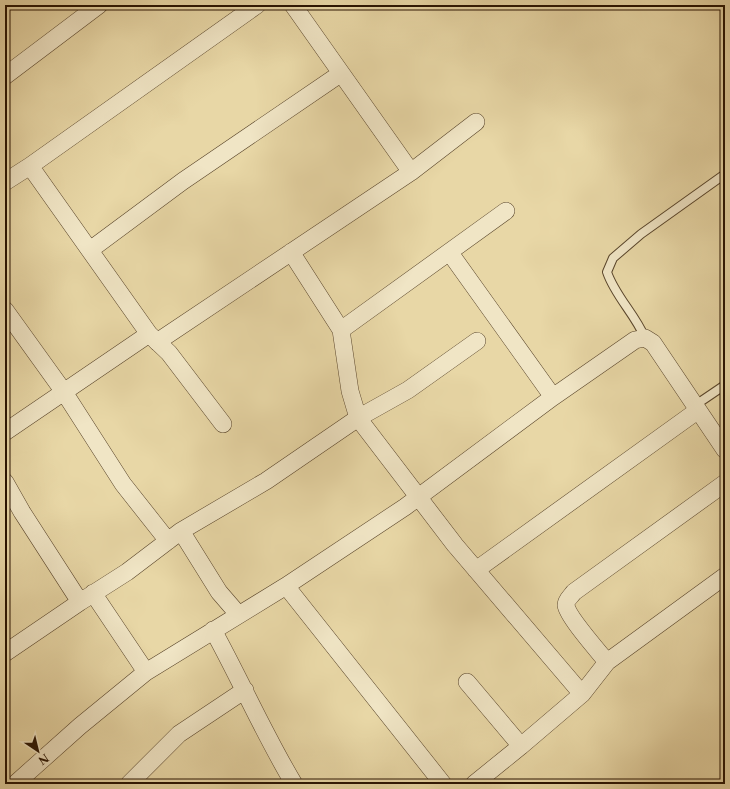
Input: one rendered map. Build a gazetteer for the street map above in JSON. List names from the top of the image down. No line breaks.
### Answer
{"north":"bottom right"}
